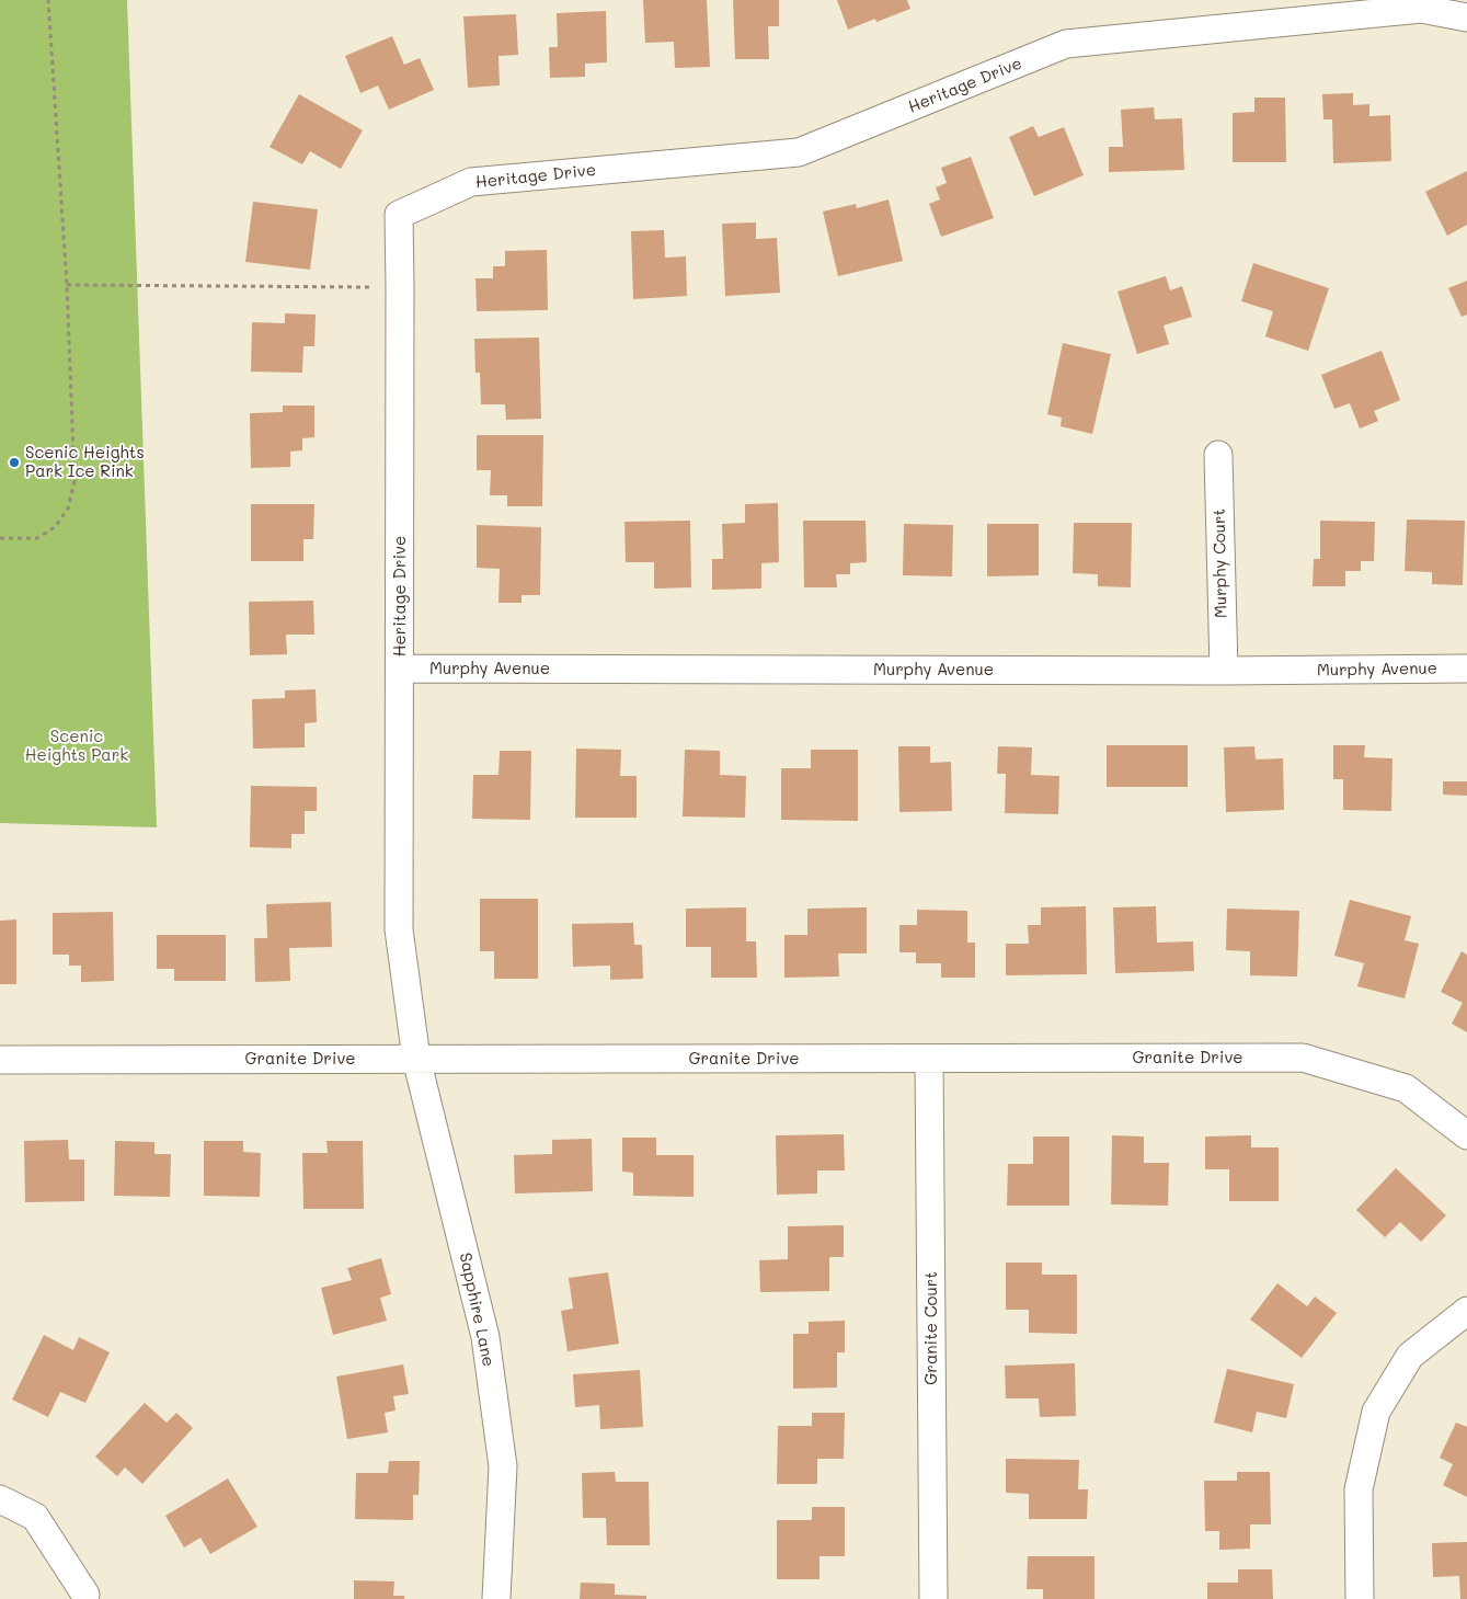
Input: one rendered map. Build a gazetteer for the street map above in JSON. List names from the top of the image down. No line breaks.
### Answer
{"streets":{"street":["Heritage Drive","Murphy Court","Murphy Avenue","Granite Drive","Sapphire Lane","Granite Court"]},"crossings":[["Heritage Drive","Murphy Avenue"],["Heritage Drive","Granite Drive"],["Heritage Drive","Sapphire Lane"],["Murphy Court","Murphy Avenue"],["Granite Drive","Sapphire Lane"],["Granite Drive","Granite Court"]],"parks":["Scenic Heights Park"],"places":["Scenic Heights Park Ice Rink"]}
